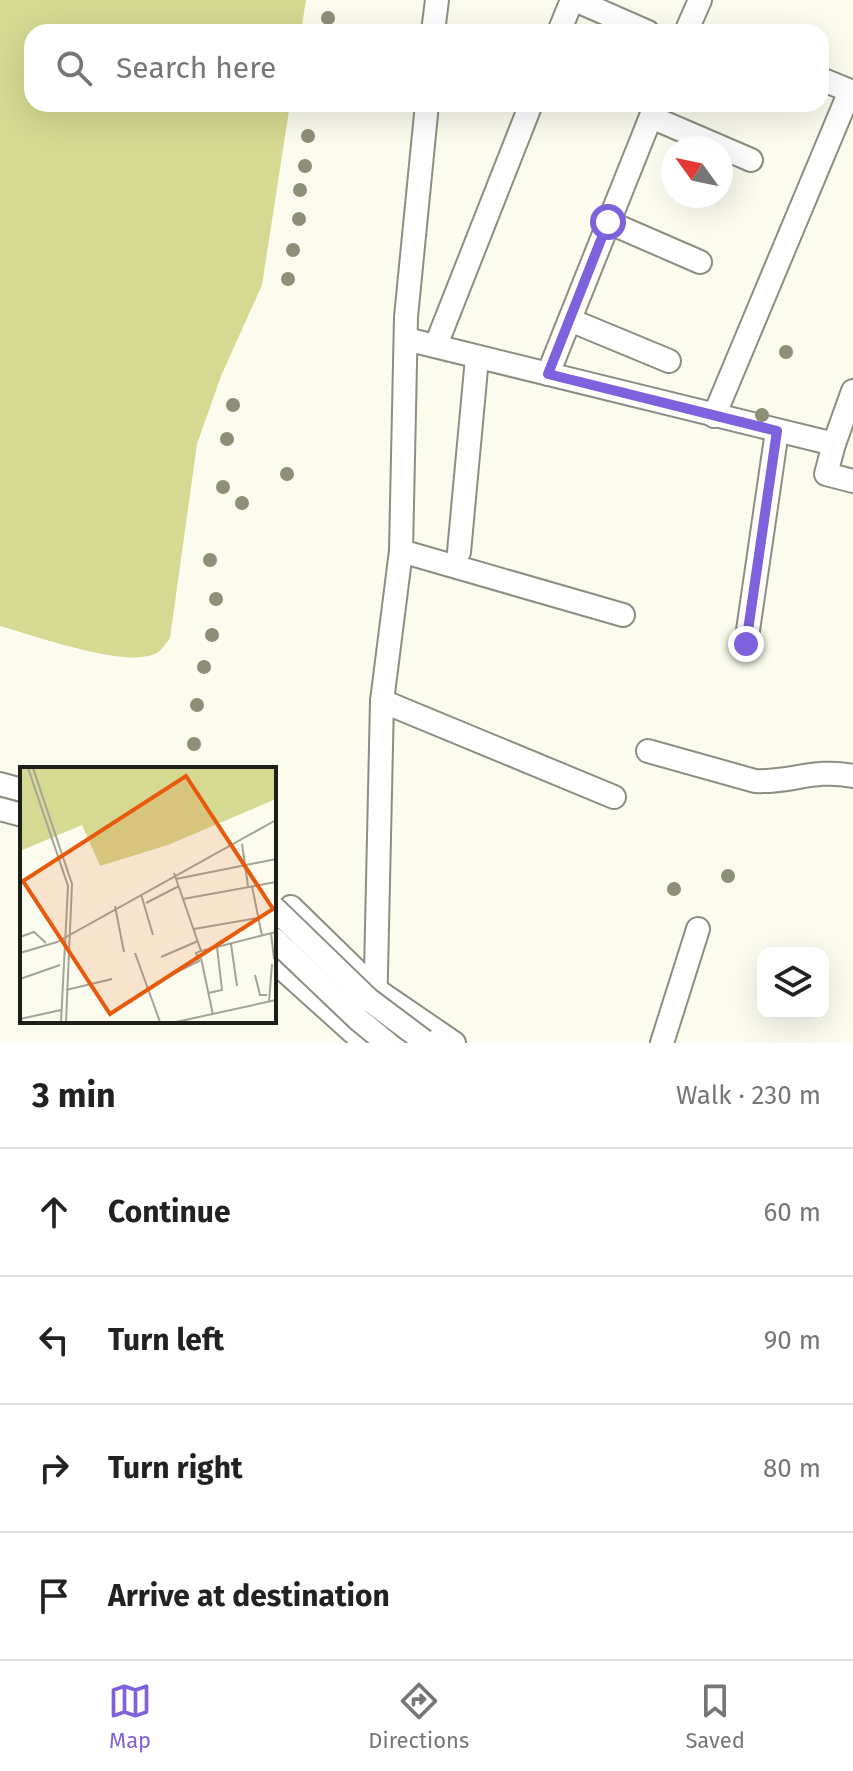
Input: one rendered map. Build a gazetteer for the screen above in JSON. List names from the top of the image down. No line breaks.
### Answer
{"north":"top left","page":{"search":"Search here","heading":["3 min","Walk · 230 m"],"list":[["Continue","60 m"],["Turn left","90 m"],["Turn right","80 m"],"Arrive at destination"],"nav":["Map","Directions","Saved"]}}
